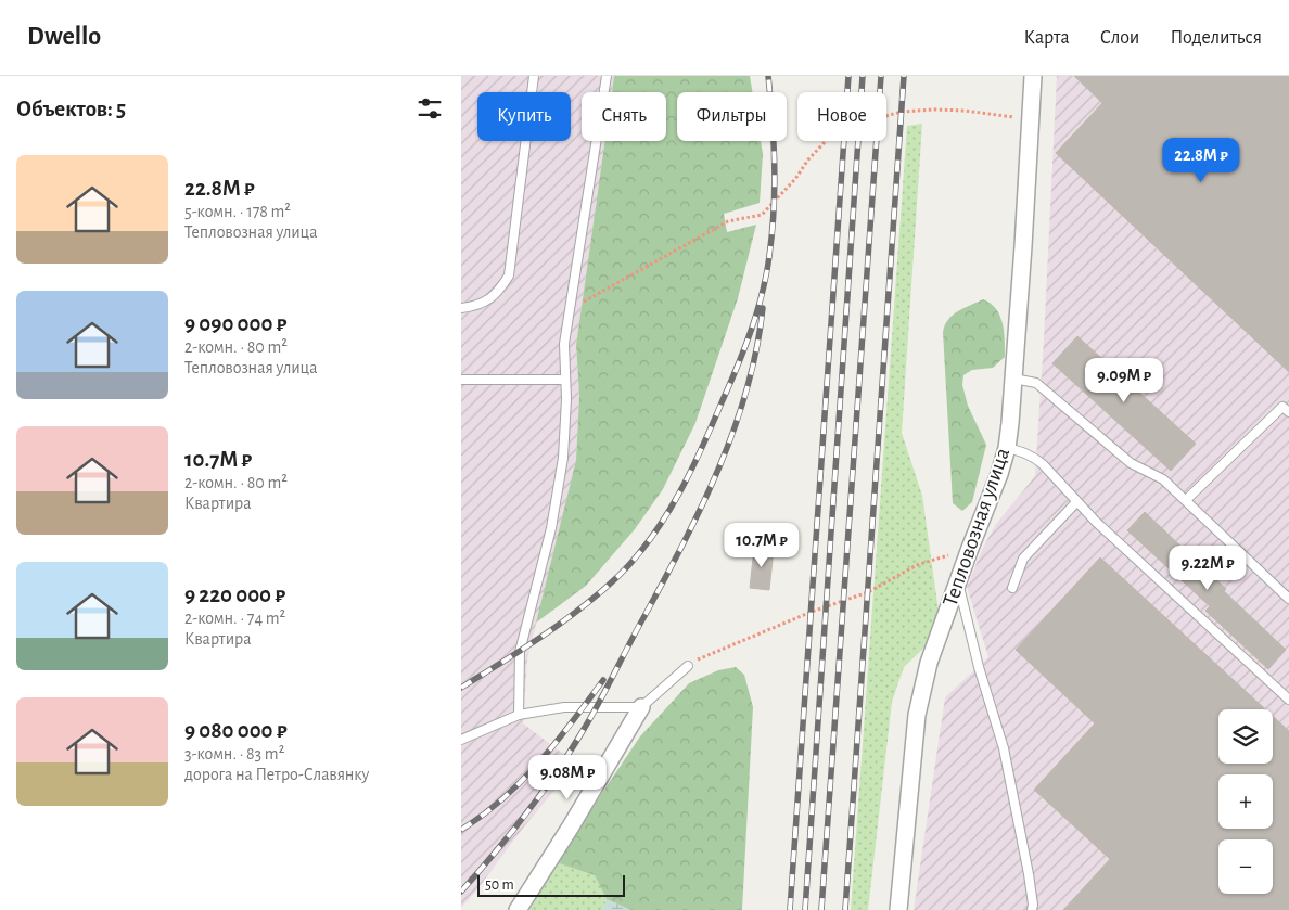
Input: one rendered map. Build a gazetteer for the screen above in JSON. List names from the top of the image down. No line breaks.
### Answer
{"streets":{"street":["Тепловозная улица"]},"scale_bar":"50 m","page":{"header":"Dwello","nav":["Карта","Слои","Поделиться"],"heading":"Объектов: 5","chip":["Купить","Снять","Фильтры","Новое"],"price":["22.8M ₽","9.09M ₽","10.7M ₽","9.22M ₽","9.08M ₽"],"list":[{"name":"22.8M ₽","note":"5-комн. · 178 m² · Тепловозная улица"},{"name":"9 090 000 ₽","note":"2-комн. · 80 m² · Тепловозная улица"},{"name":"10.7M ₽","note":"2-комн. · 80 m² · Квартира"},{"name":"9 220 000 ₽","note":"2-комн. · 74 m² · Квартира"},{"name":"9 080 000 ₽","note":"3-комн. · 83 m² · дорога на Петро-Славянку"}],"map_buttons":["+","−"],"scale":"50 m"}}
